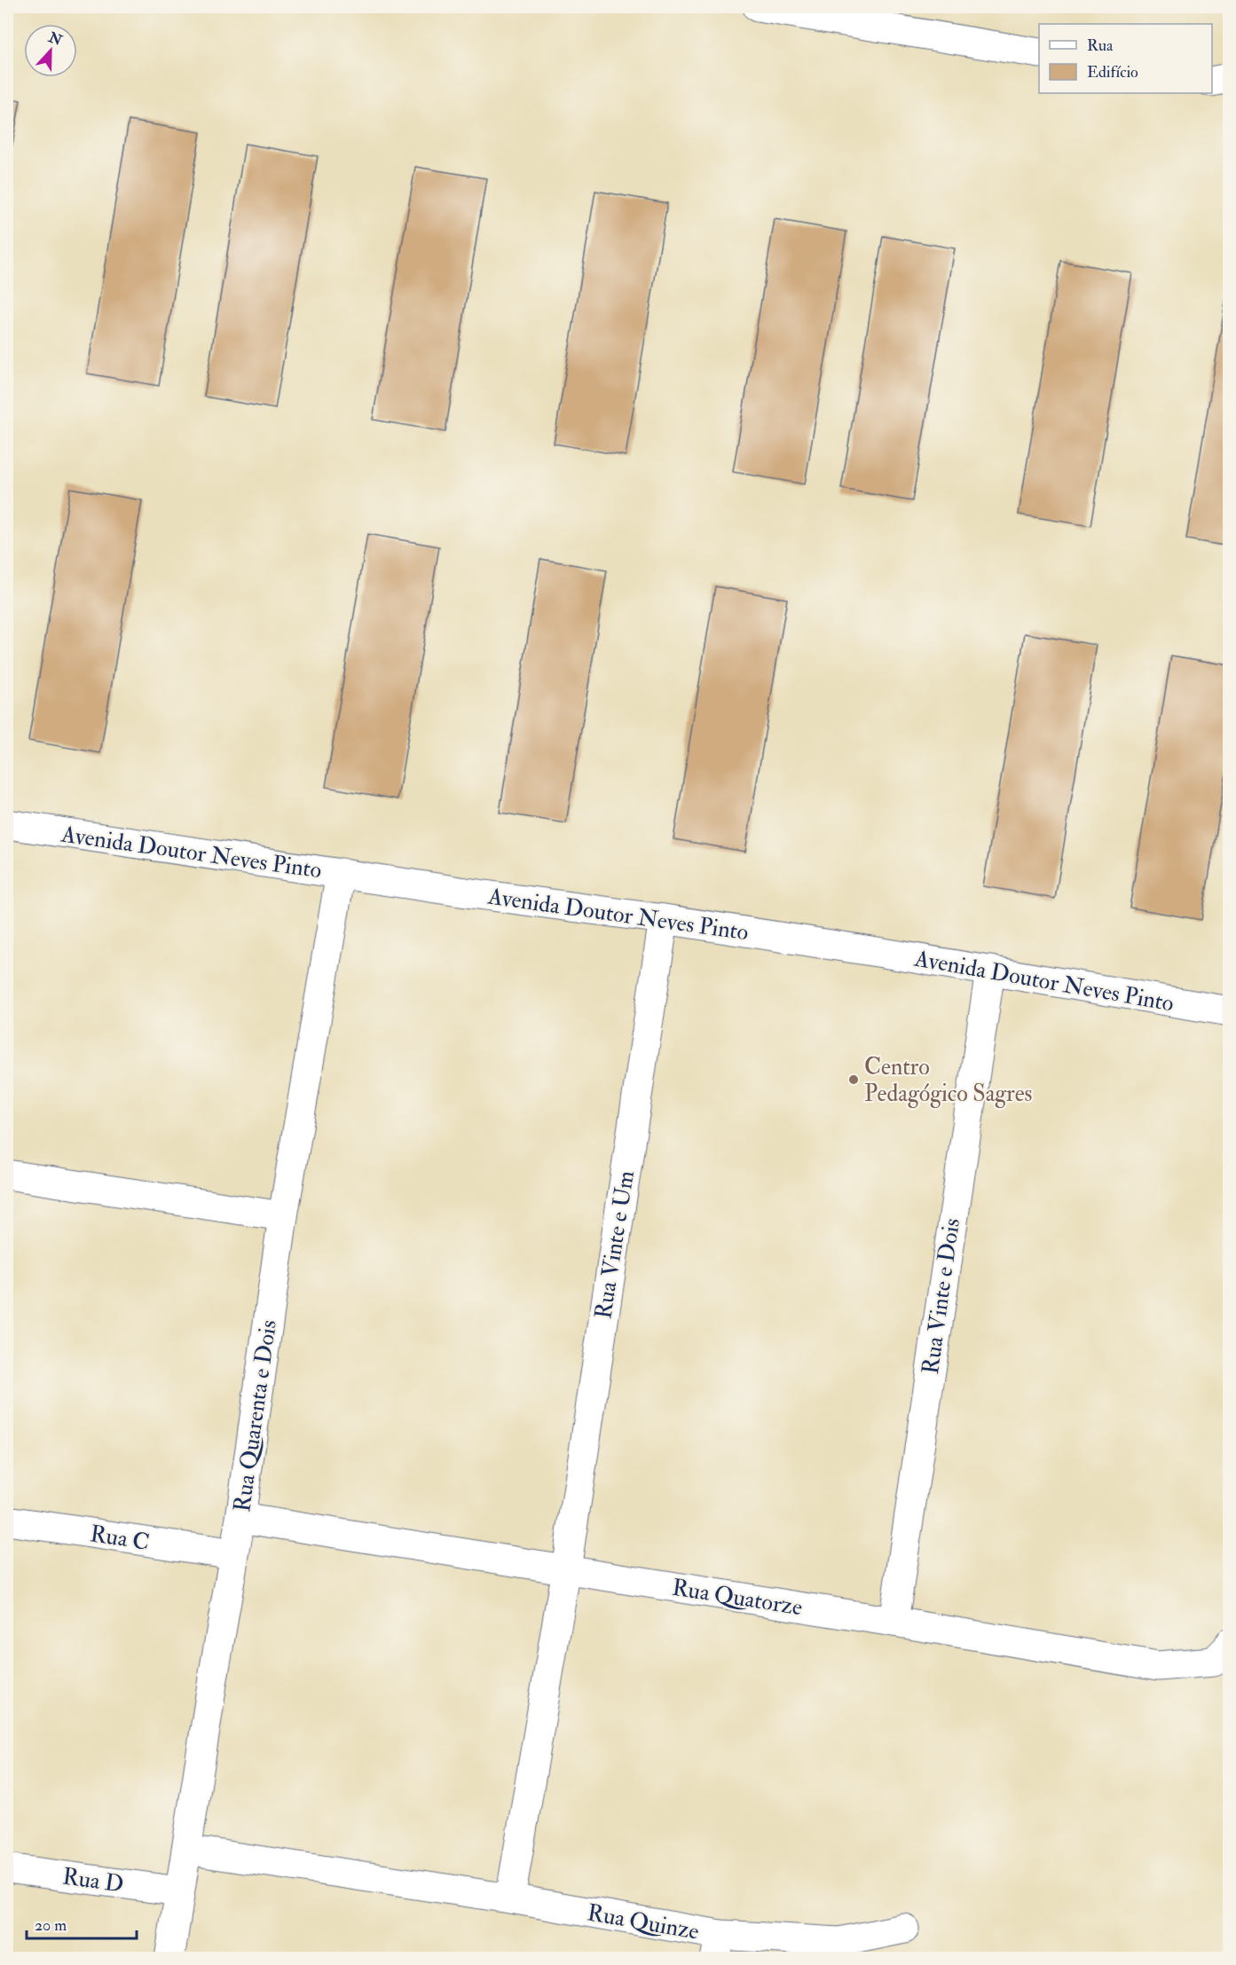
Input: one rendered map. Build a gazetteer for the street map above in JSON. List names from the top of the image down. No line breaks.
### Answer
{"streets":{"street":["Avenida Doutor Neves Pinto","Rua Vinte e Um","Rua Vinte e Dois","Rua Quarenta e Dois","Rua C","Rua Quatorze","Rua D","Rua Quinze"]},"crossings":[["Avenida Doutor Neves Pinto","Rua Vinte e Um"],["Avenida Doutor Neves Pinto","Rua Vinte e Dois"],["Avenida Doutor Neves Pinto","Rua Quarenta e Dois"],["Rua Vinte e Um","Rua Quatorze"],["Rua Vinte e Um","Rua Quinze"],["Rua Vinte e Dois","Rua Quatorze"],["Rua Quarenta e Dois","Rua C"],["Rua Quarenta e Dois","Rua Quatorze"],["Rua Quarenta e Dois","Rua D"],["Rua Quarenta e Dois","Rua Quinze"]],"places":["Centro Pedagógico Sagres"],"legend":["Rua","Edifício"],"scale_bar":"20 m","north":"top"}
